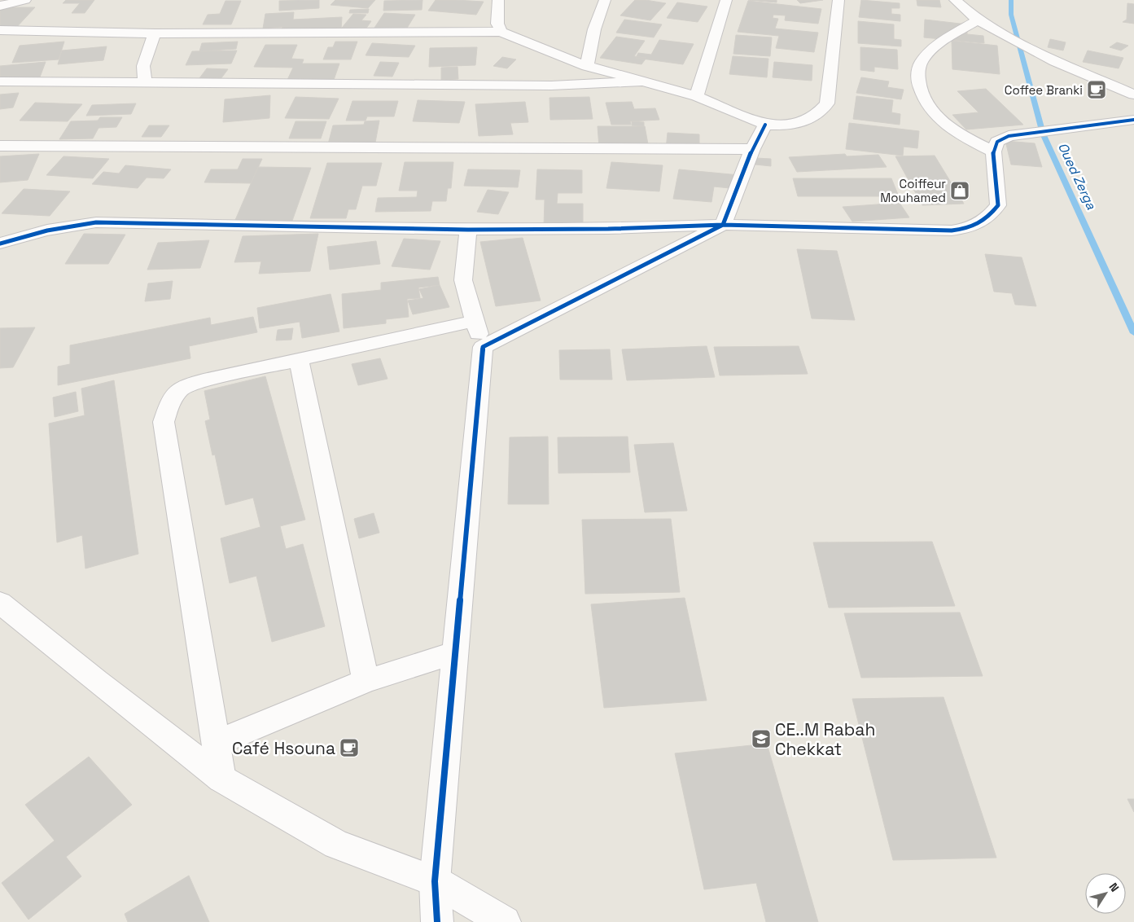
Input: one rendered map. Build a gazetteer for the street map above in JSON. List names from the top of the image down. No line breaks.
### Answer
{"water":["Oued Zerga"],"places":{"cafe":["Coffee Branki","Café Hsouna"],"shop":["Coiffeur Mouhamed"],"school or university":["CE..M Rabah Chekkat"]},"north":"top right"}
